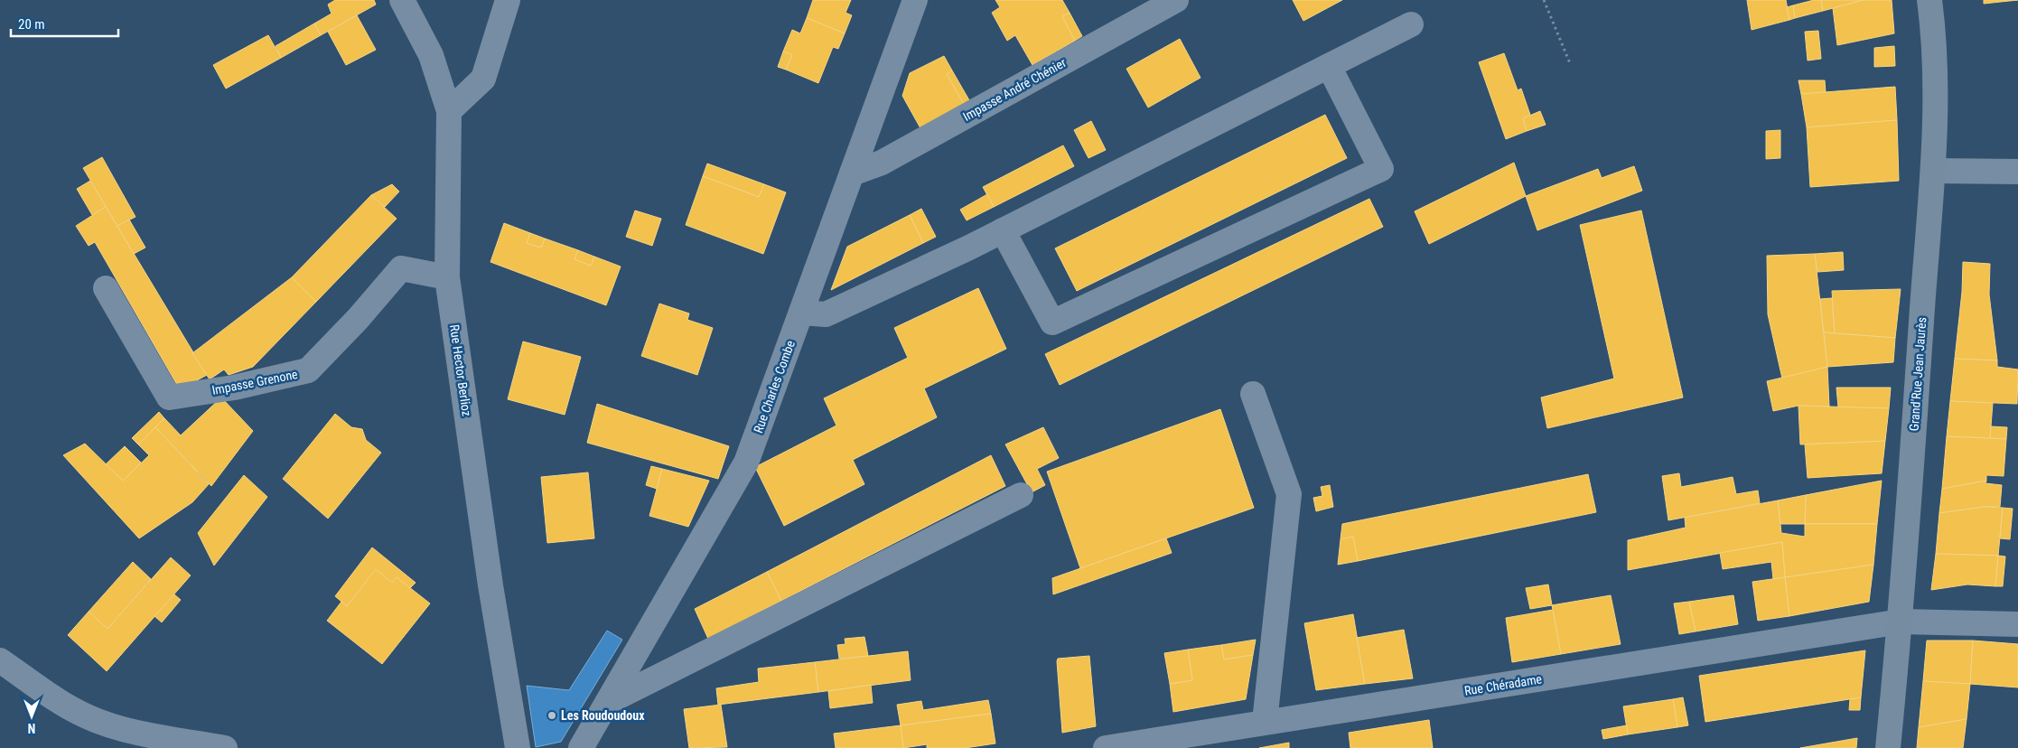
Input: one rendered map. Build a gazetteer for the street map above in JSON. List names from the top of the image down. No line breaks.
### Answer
{"streets":{"main road":["Grand'Rue Jean Jaurès"],"street":["Impasse André Chénier","Rue Hector Berlioz","Impasse Grenone","Rue Charles Combe","Rue Chéradame"]},"crossings":[["Impasse André Chénier","Rue Charles Combe"],["Rue Hector Berlioz","Impasse Grenone"],["Grand'Rue Jean Jaurès","Rue Chéradame"]],"places":["Les Roudoudoux"],"scale_bar":"20 m","north":"bottom"}
